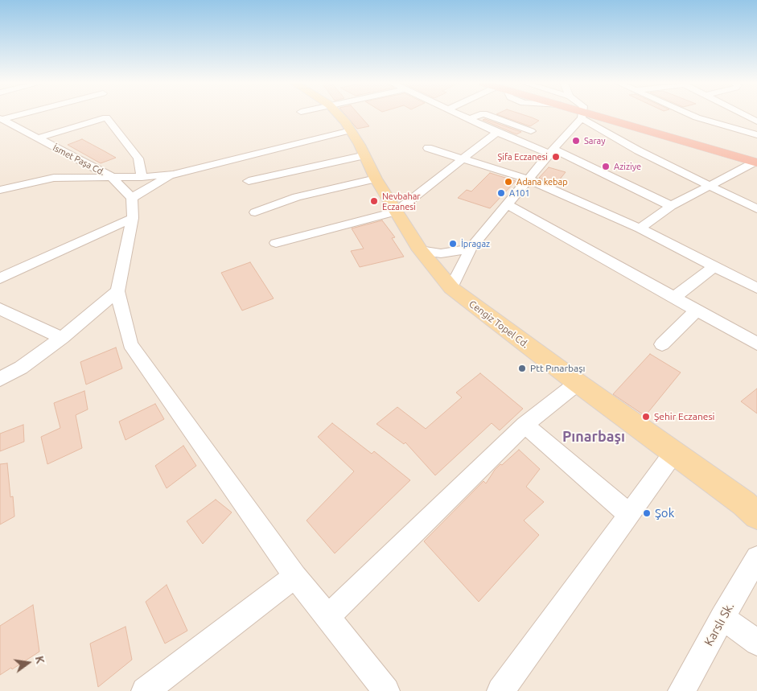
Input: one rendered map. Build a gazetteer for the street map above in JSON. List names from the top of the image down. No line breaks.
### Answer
{"streets":{"main road":["Cengiz Topel Cd."],"street":["İsmet Paşa Cd.","Karslı Sk."]},"districts":["Pınarbaşı"],"places":["Saray","Şifa Eczanesi","Aziziye","Adana kebap","A101","Nevbahar Eczanesi","İpragaz","Ptt Pınarbaşı","Şehir Eczanesi","Şok"],"north":"right"}
